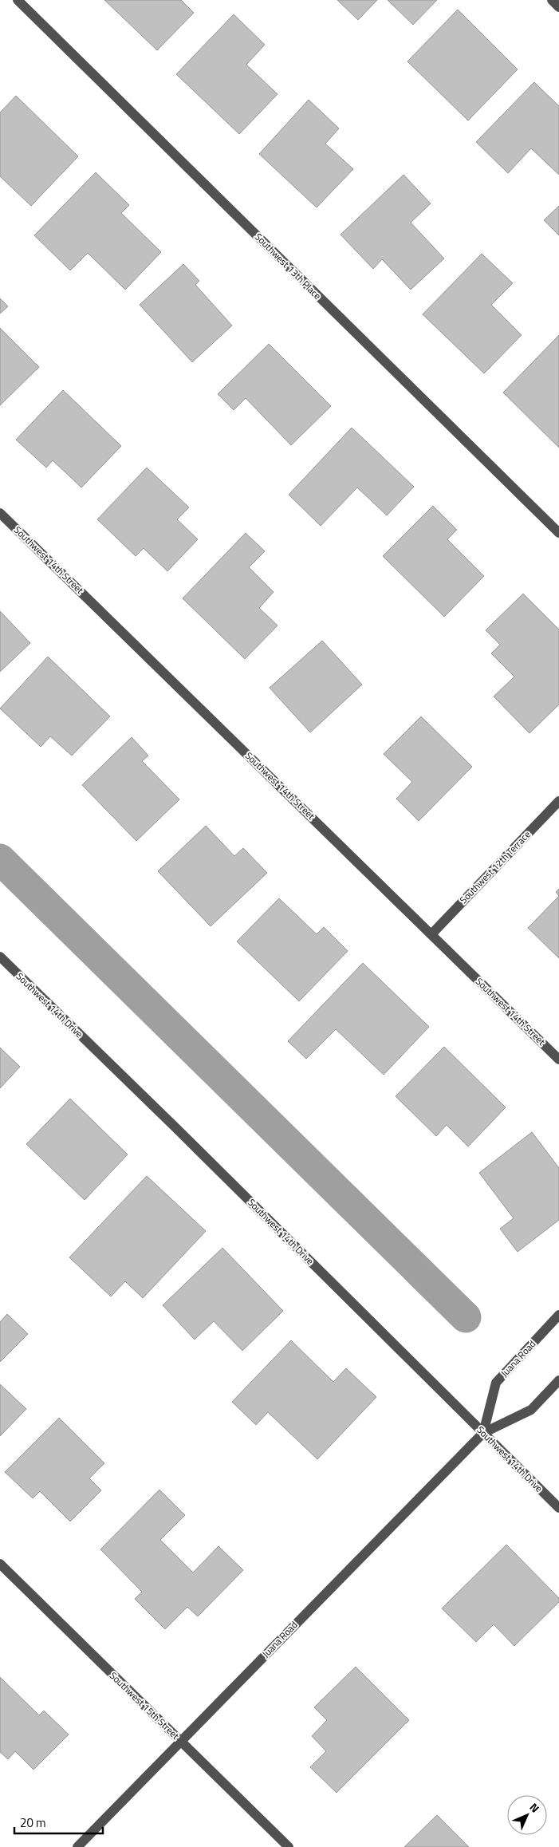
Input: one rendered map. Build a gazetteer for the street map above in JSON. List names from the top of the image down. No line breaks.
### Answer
{"streets":{"street":["Southwest 13th Place","Southwest 14th Street","Southwest 12th Terrace","Southwest 14th Drive","Juana Road","Southwest 15th Street"]},"crossings":[["Southwest 14th Street","Southwest 12th Terrace"],["Southwest 14th Drive","Juana Road"],["Juana Road","Southwest 15th Street"]],"scale_bar":"20 m","north":"top right"}
